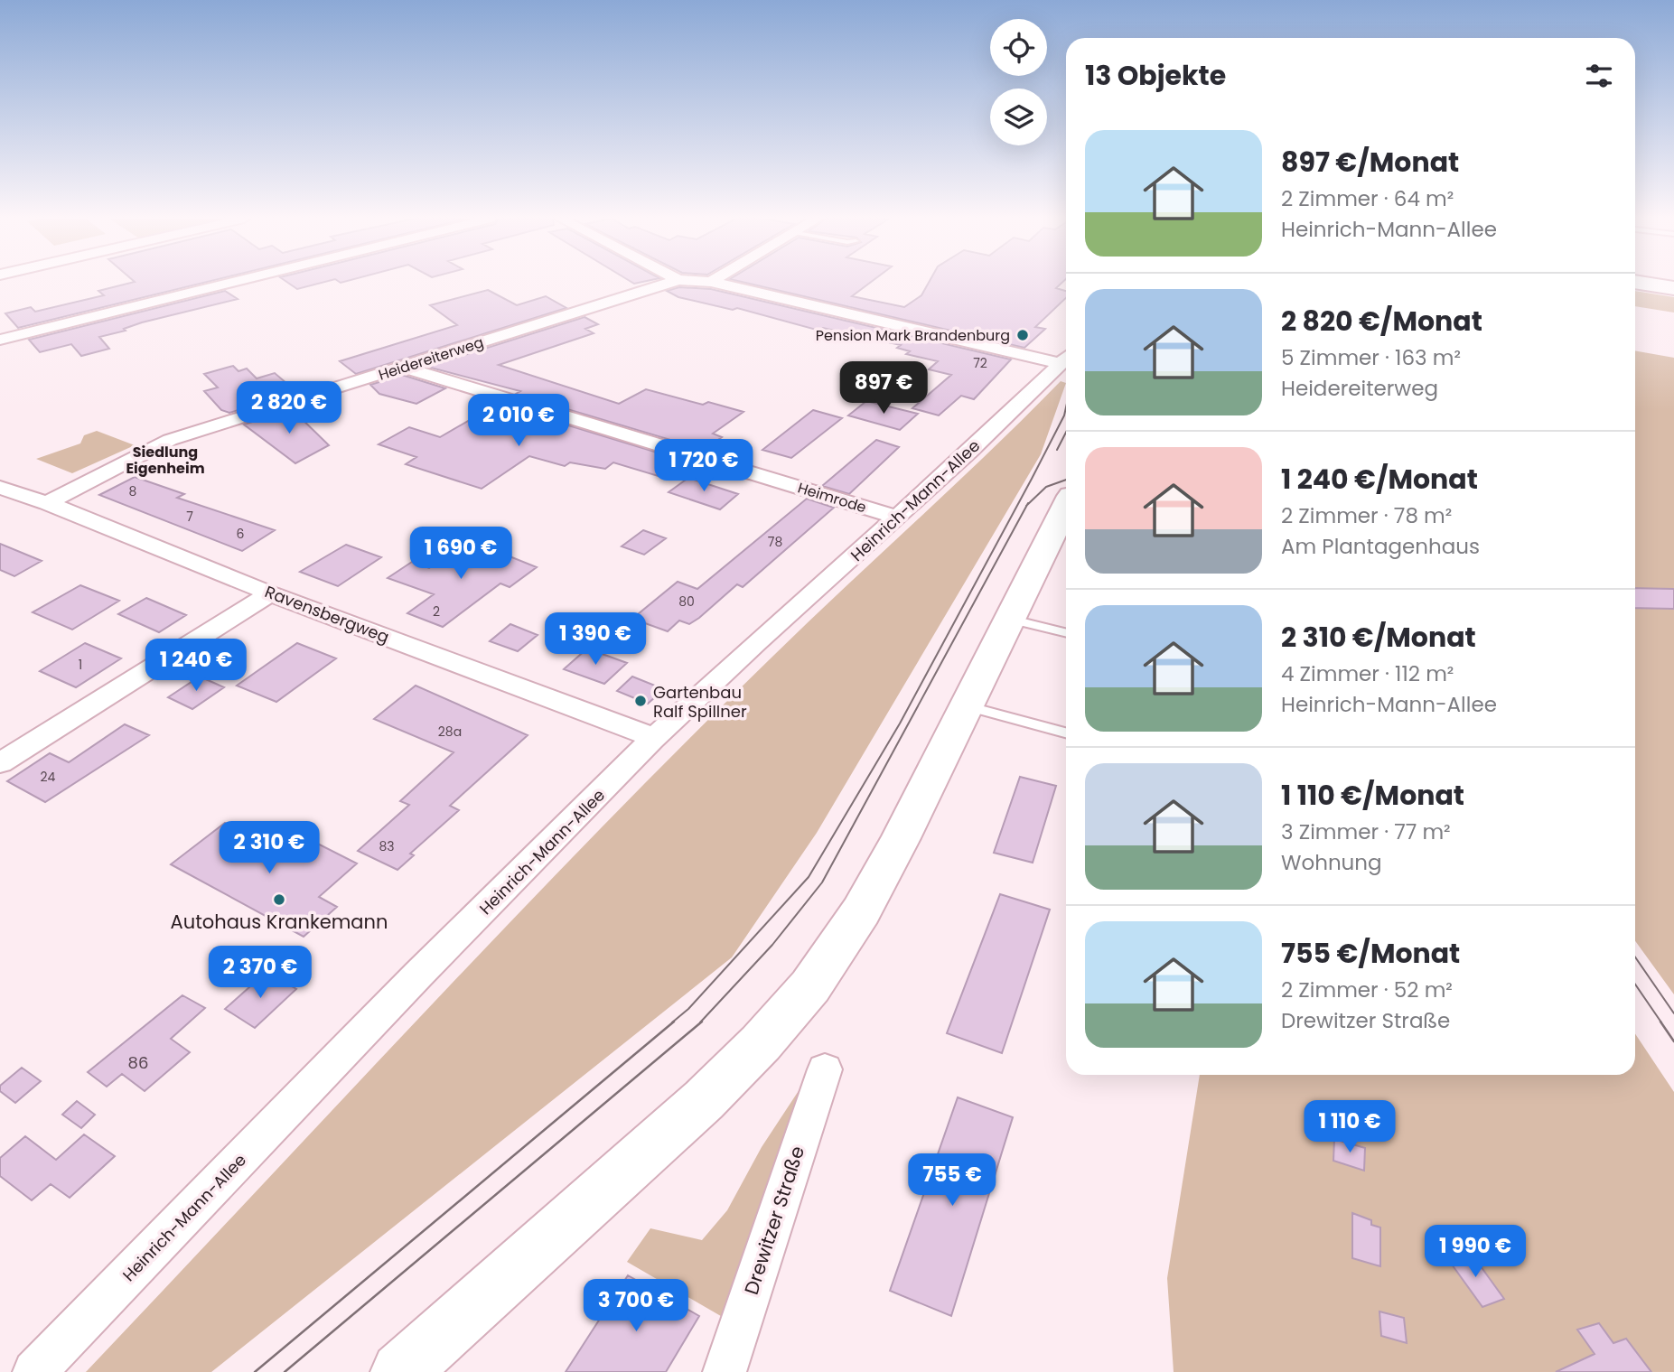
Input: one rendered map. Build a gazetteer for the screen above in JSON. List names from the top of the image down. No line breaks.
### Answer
{"streets":{"street":["Heidereiterweg","Heimrode","Heinrich-Mann-Allee","Ravensbergweg","Drewitzer Straße"]},"crossings":[["Heidereiterweg","Heimrode"],["Heidereiterweg","Ravensbergweg"],["Heimrode","Heinrich-Mann-Allee"],["Heinrich-Mann-Allee","Ravensbergweg"]],"districts":["Siedlung Eigenheim"],"places":["Pension Mark Brandenburg","Gartenbau Ralf Spillner","Autohaus Krankemann"],"house_numbers":["72","8","7","6","78","80","2","1","28a","24","83","86"],"page":{"heading":"13 Objekte","list":[{"name":"897 €/Monat","note":"2 Zimmer · 64 m² · Heinrich-Mann-Allee"},{"name":"2 820 €/Monat","note":"5 Zimmer · 163 m² · Heidereiterweg"},{"name":"1 240 €/Monat","note":"2 Zimmer · 78 m² · Am Plantagenhaus"},{"name":"2 310 €/Monat","note":"4 Zimmer · 112 m² · Heinrich-Mann-Allee"},{"name":"1 110 €/Monat","note":"3 Zimmer · 77 m² · Wohnung"},{"name":"755 €/Monat","note":"2 Zimmer · 52 m² · Drewitzer Straße"}],"price":["897 €","2 820 €","2 010 €","1 720 €","1 690 €","1 390 €","1 240 €","2 310 €","2 370 €","1 110 €","755 €","1 990 €","3 700 €"]}}
